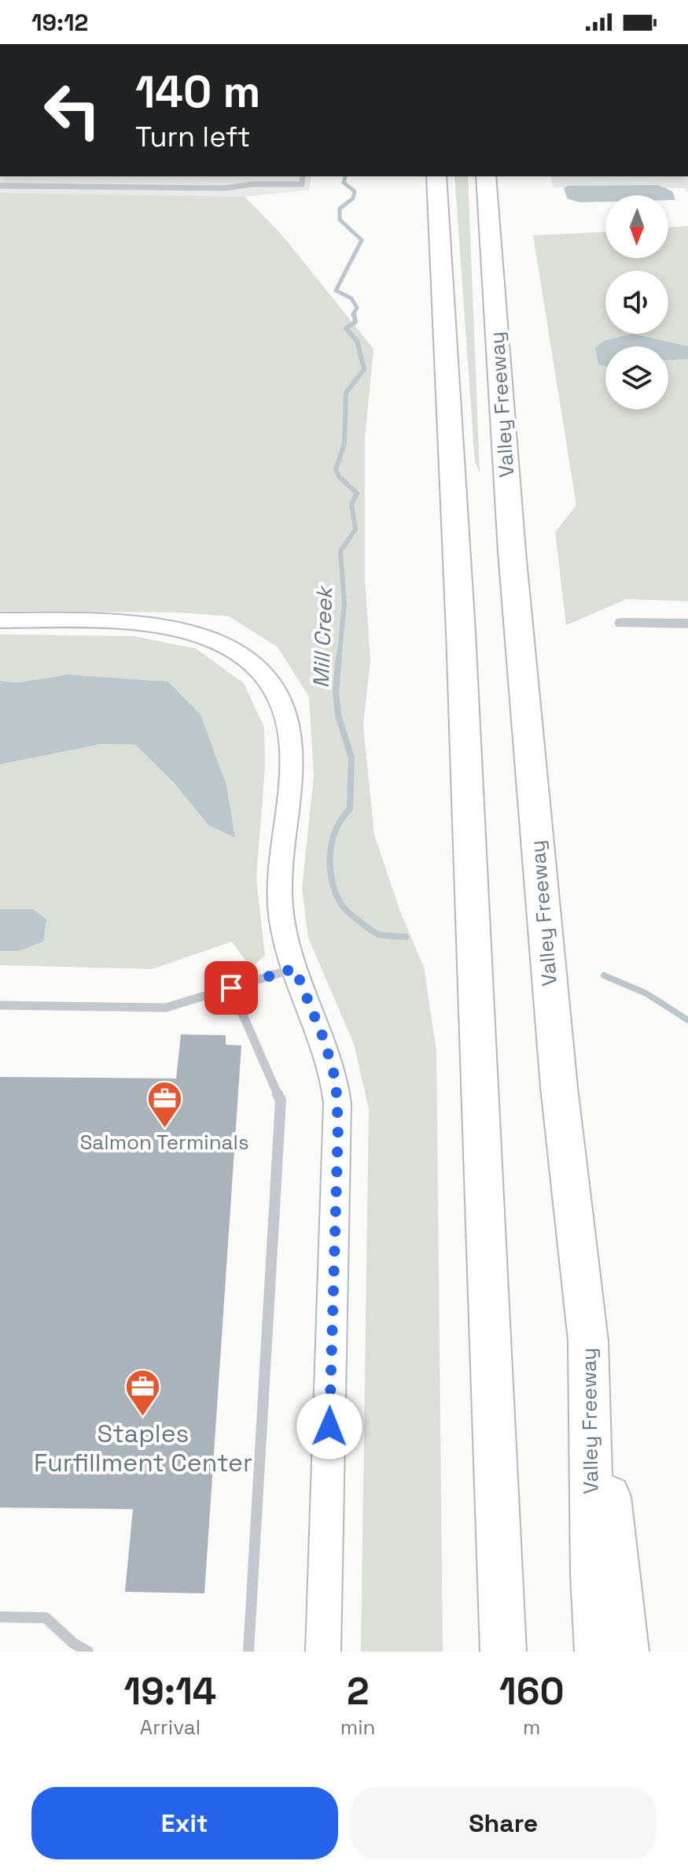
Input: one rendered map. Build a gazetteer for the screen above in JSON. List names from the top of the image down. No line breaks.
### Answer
{"streets":{"highway":["Valley Freeway"]},"water":["Mill Creek"],"places":{"office":["Salmon Terminals","Staples Furfillment Center"]},"north":"bottom","page":{"status":"19:12","turn":["140 m","Turn left"],"eta":["19:14","Arrival","2","min","160","m"],"buttons":["Exit","Share"]}}
